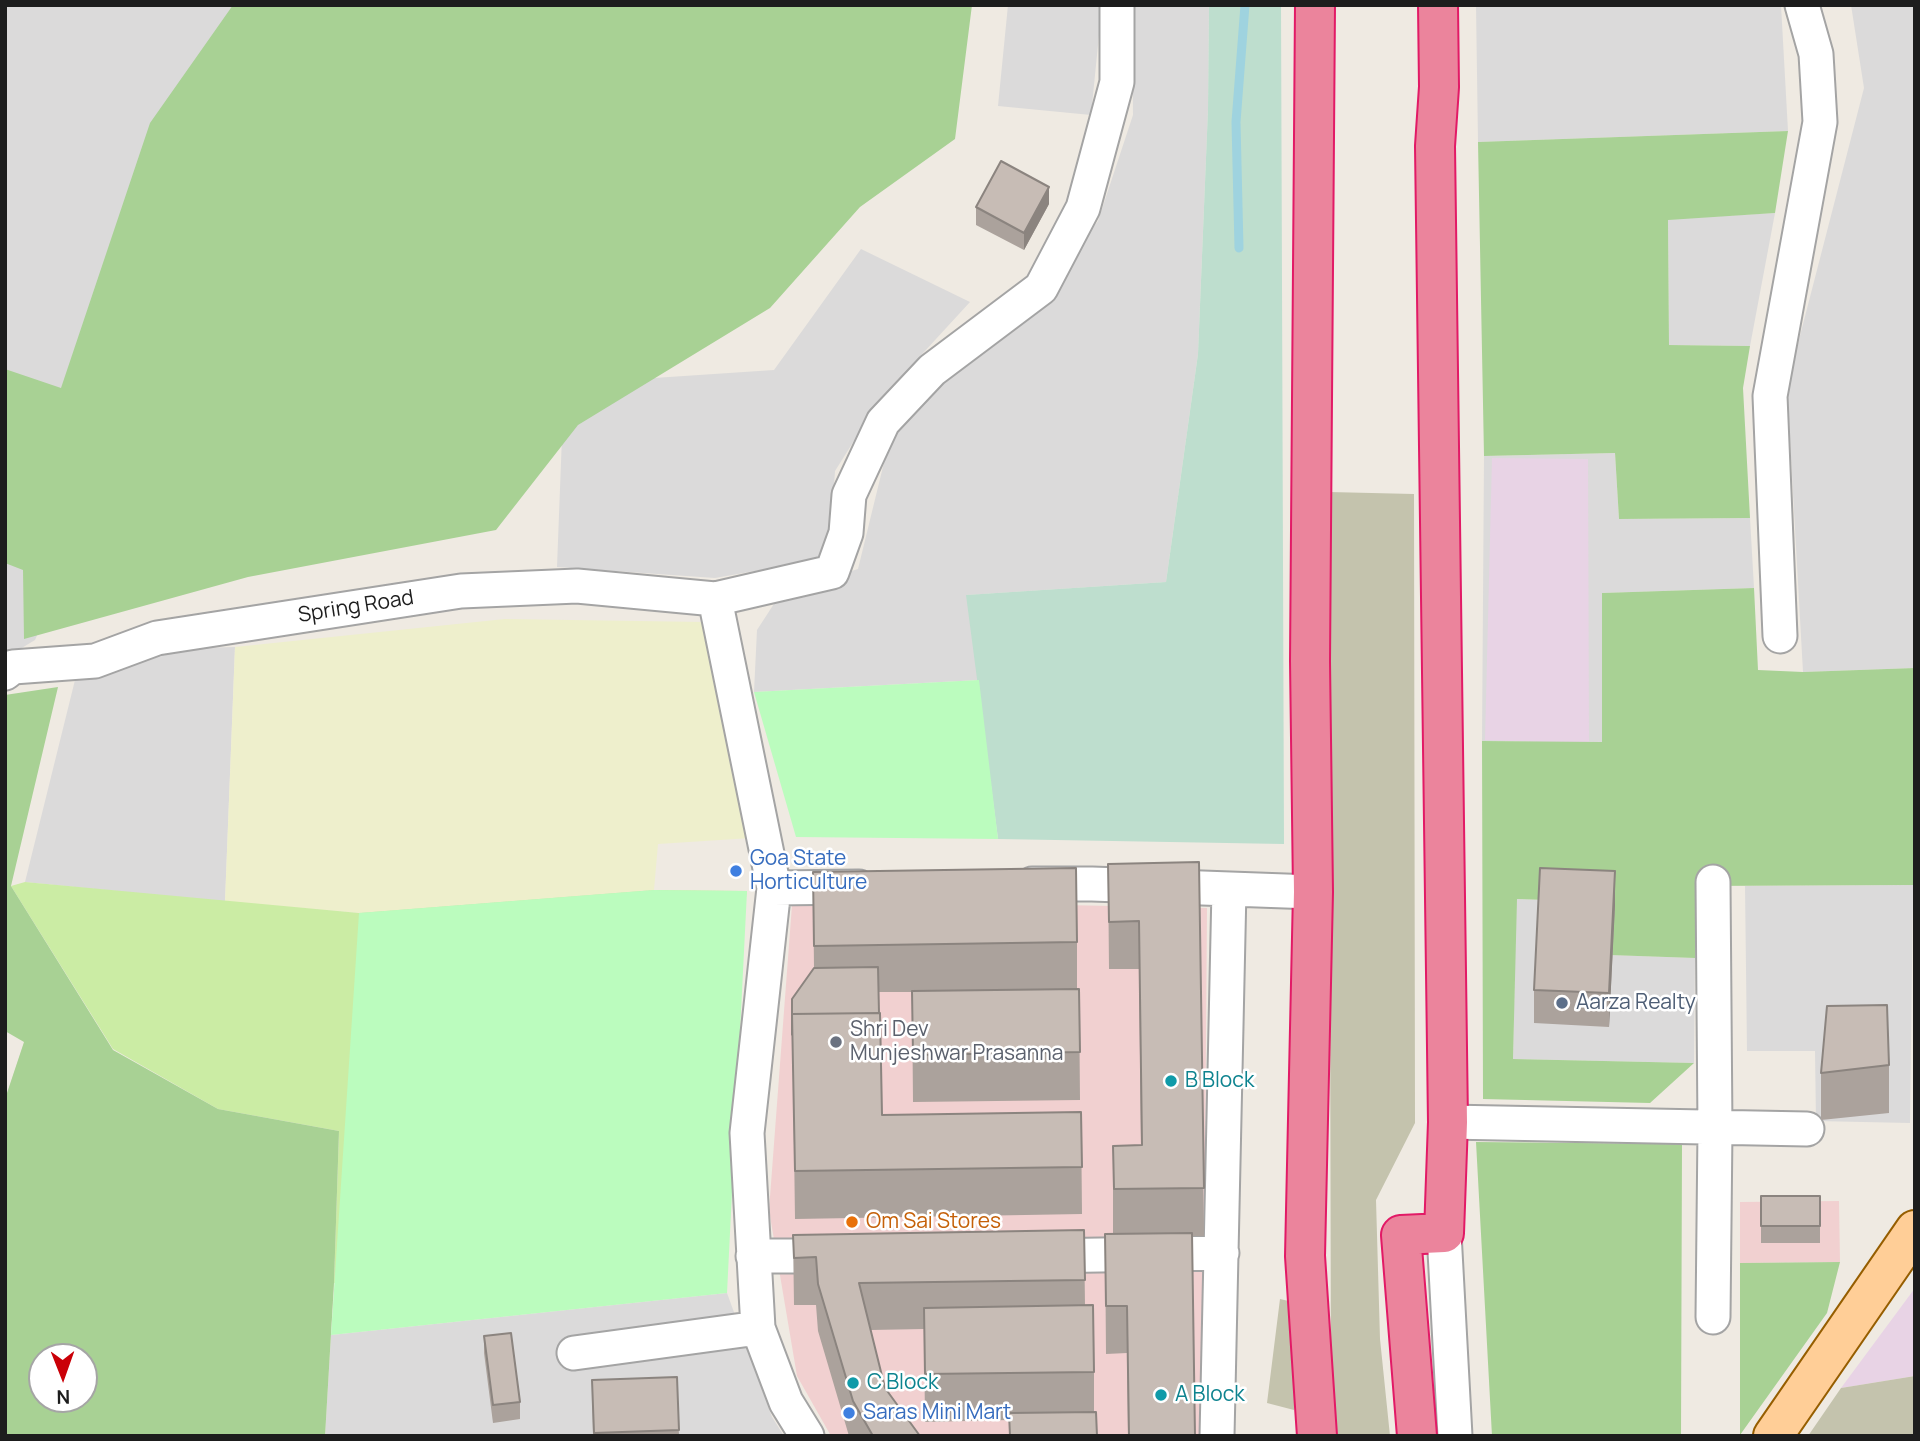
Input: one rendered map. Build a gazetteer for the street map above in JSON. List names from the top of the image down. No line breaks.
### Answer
{"streets":{"street":["Spring Road"]},"places":["Goa State Horticulture","Aarza Realty","Shri Dev Munjeshwar Prasanna","B Block","Om Sai Stores","C Block","A Block","Saras Mini Mart"],"north":"bottom"}
